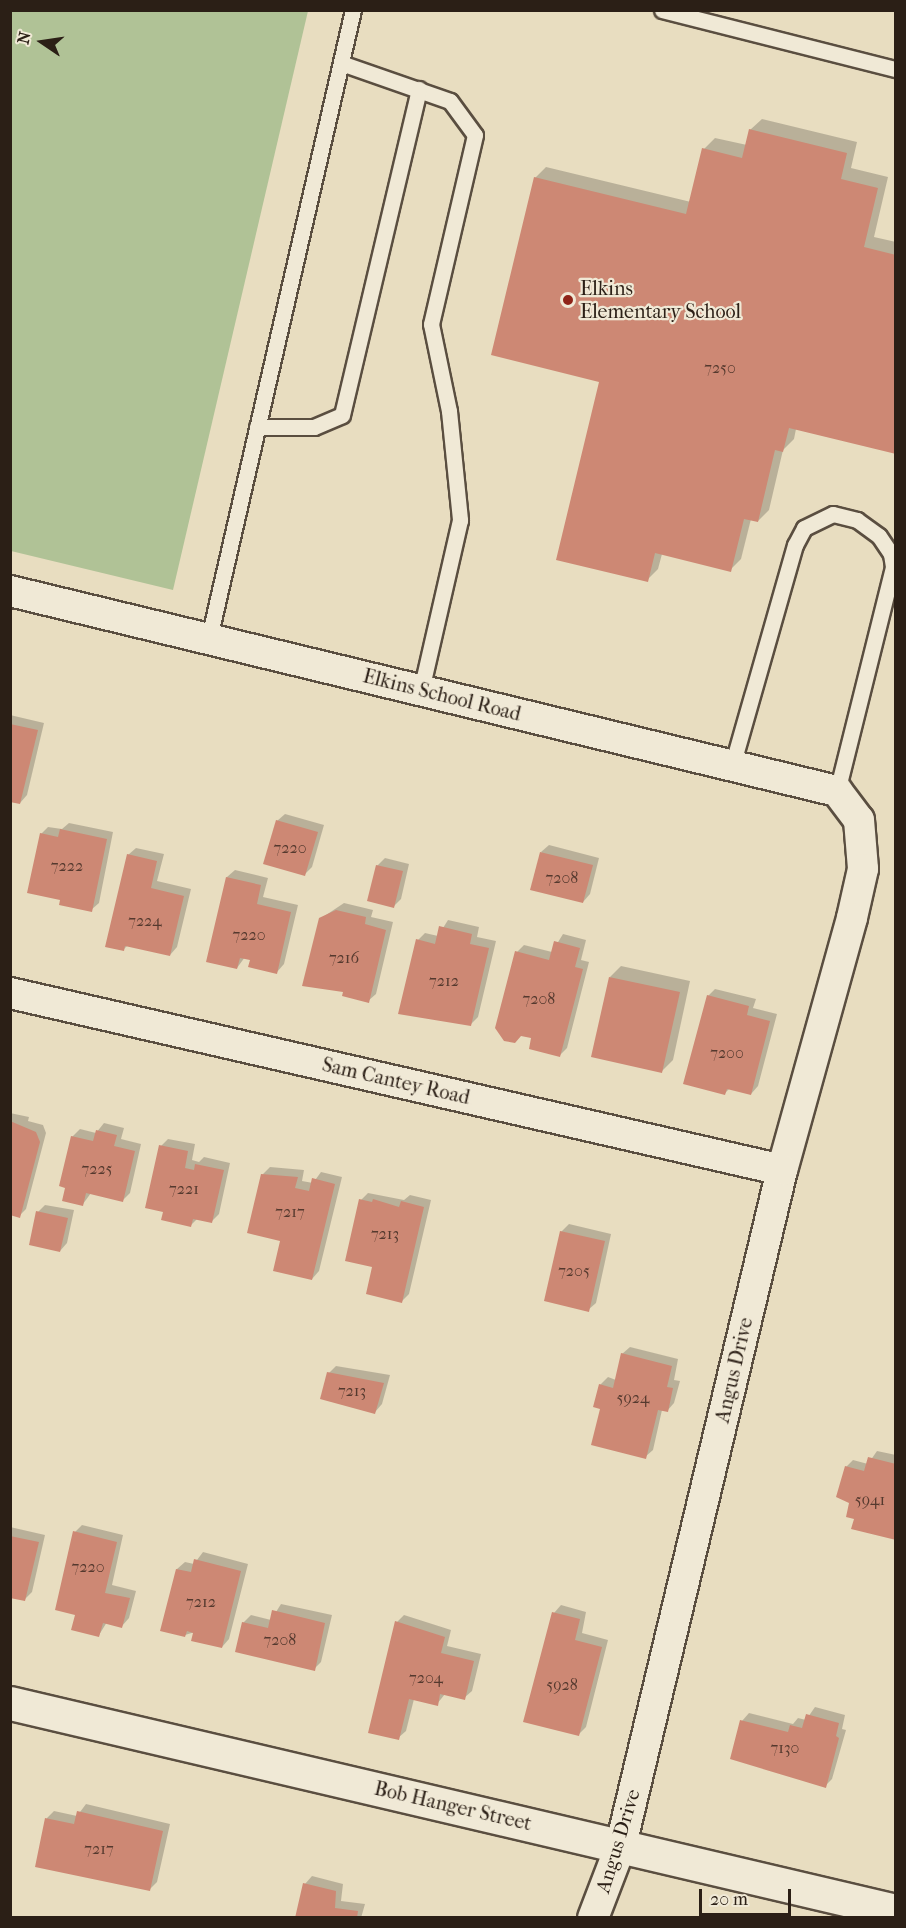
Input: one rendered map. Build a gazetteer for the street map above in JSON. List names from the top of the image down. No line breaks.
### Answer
{"streets":{"street":["Elkins School Road","Sam Cantey Road","Angus Drive","Bob Hanger Street"]},"crossings":[["Elkins School Road","Angus Drive"],["Sam Cantey Road","Angus Drive"],["Angus Drive","Bob Hanger Street"]],"places":["Elkins Elementary School"],"house_numbers":["7250","7220","7222","7208","7224","7220","7216","7212","7208","7200","7225","7221","7217","7213","7205","7213","5924","5941","7220","7212","7208","7204","5928","7130","7217"],"scale_bar":"20 m","north":"left"}
